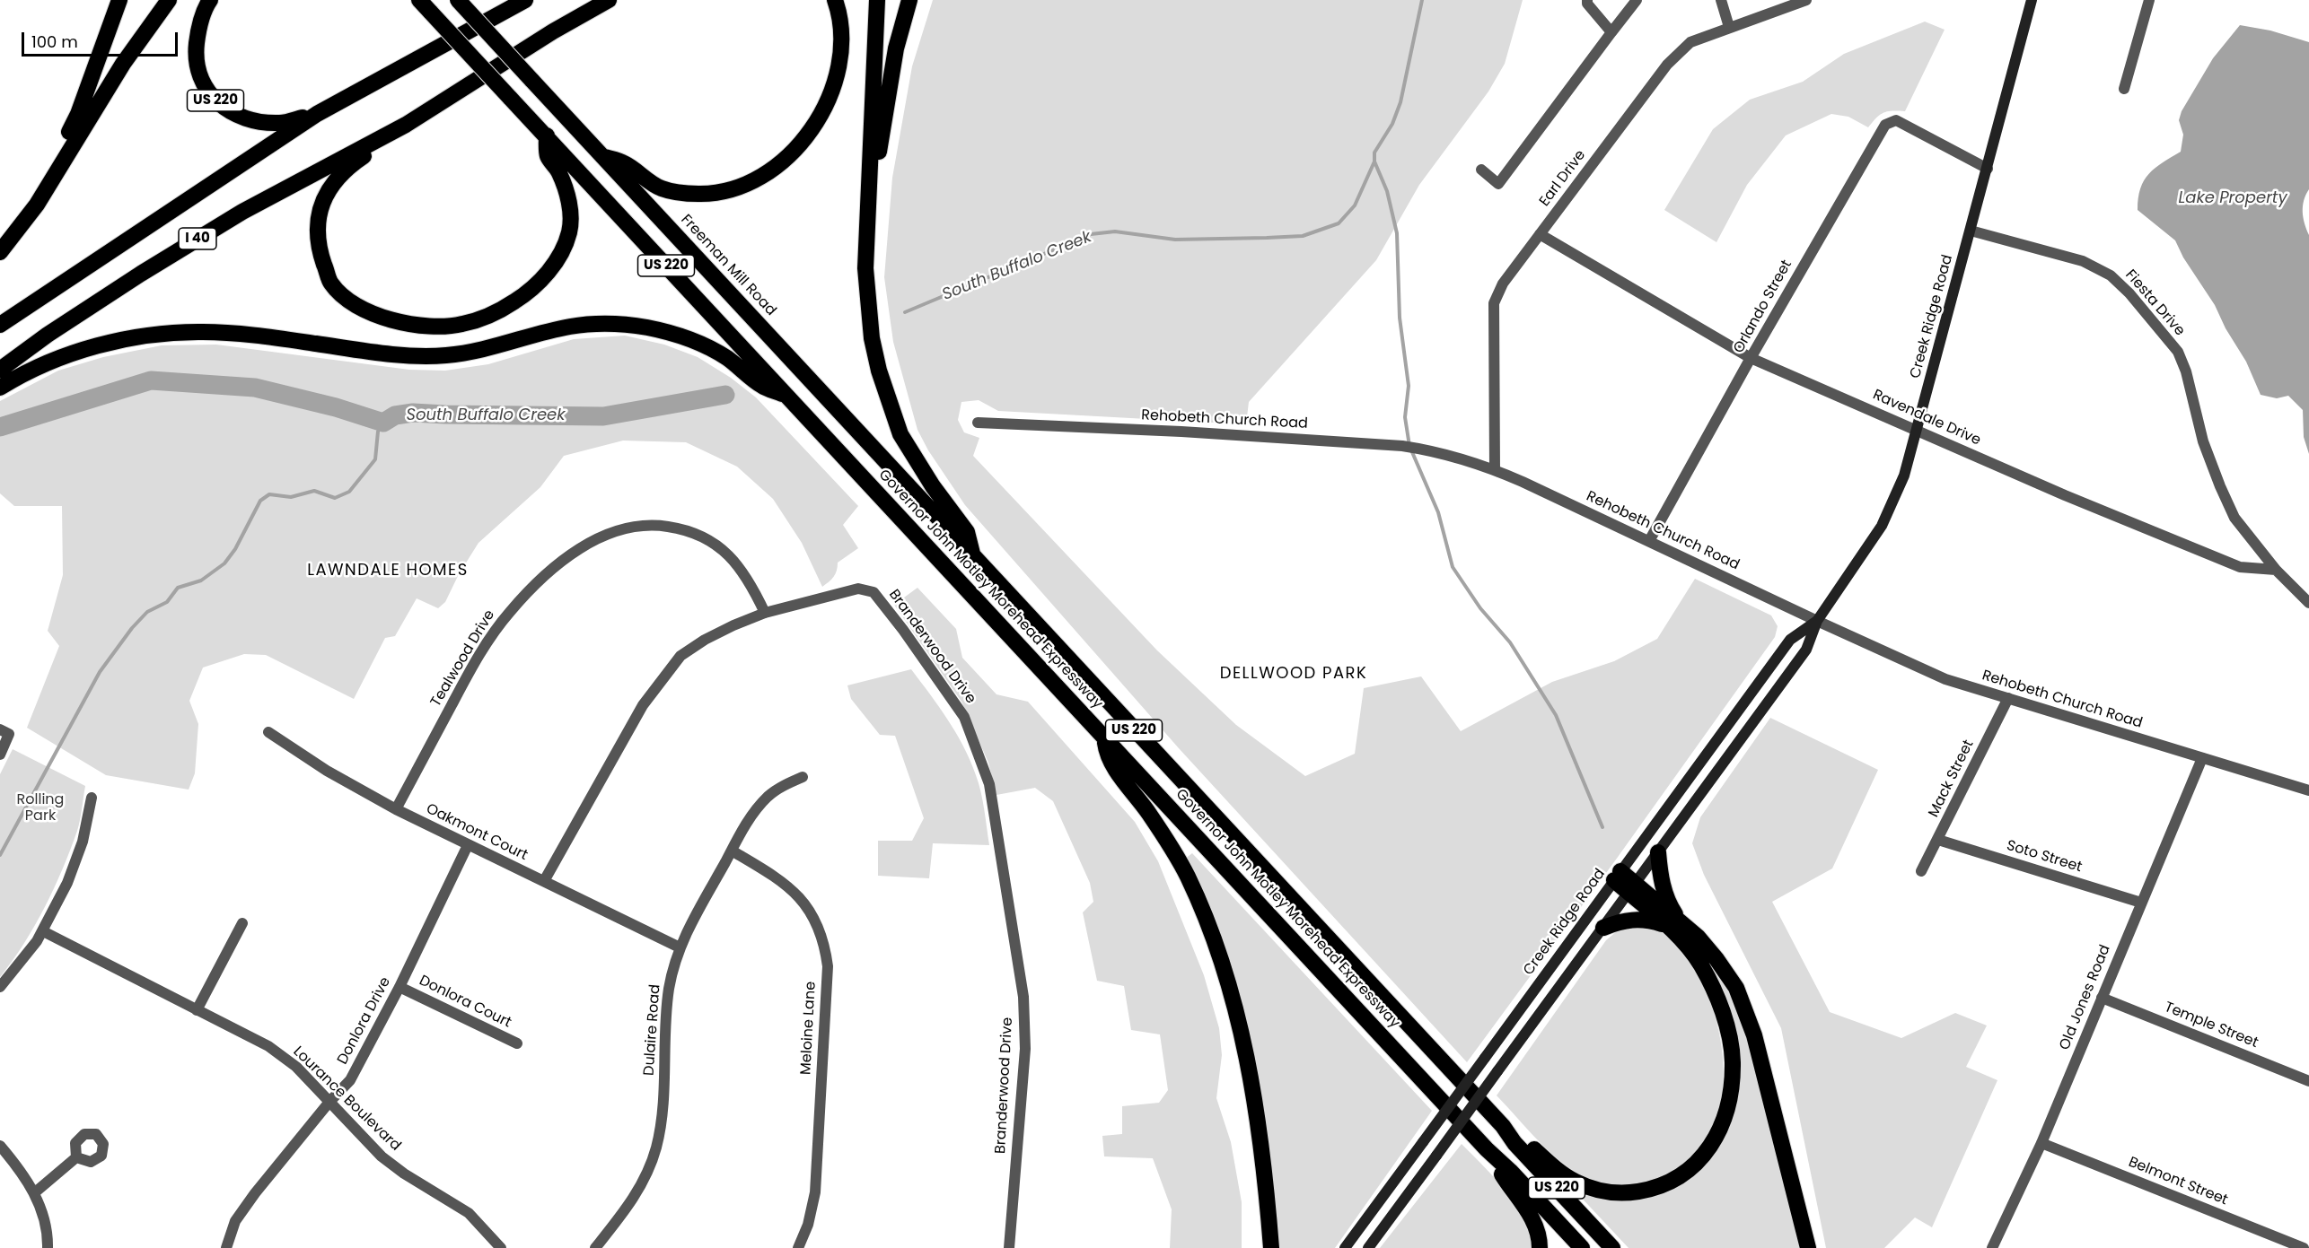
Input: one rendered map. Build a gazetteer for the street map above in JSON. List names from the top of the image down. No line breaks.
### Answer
{"streets":{"highway":["US 220","I 40","Freeman Mill Road","Governor John Motley Morehead Expressway"],"main road":["Creek Ridge Road"],"street":["Earl Drive","Fiesta Drive","Orlando Street","Ravendale Drive","Rehobeth Church Road","Branderwood Drive","Tealwood Drive","Mack Street","Oakmont Court","Soto Street","Old Jones Road","Donlora Court","Donlora Drive","Temple Street","Meloine Lane","Dulaire Road","Lourance Boulevard","Belmont Street"]},"crossings":[["US 220","I 40"],["US 220","Freeman Mill Road"],["US 220","Governor John Motley Morehead Expressway"],["Earl Drive","Ravendale Drive"],["Earl Drive","Rehobeth Church Road"],["Freeman Mill Road","Governor John Motley Morehead Expressway"],["Fiesta Drive","Creek Ridge Road"],["Fiesta Drive","Ravendale Drive"],["Orlando Street","Creek Ridge Road"],["Orlando Street","Ravendale Drive"],["Orlando Street","Rehobeth Church Road"],["Creek Ridge Road","Ravendale Drive"],["Creek Ridge Road","Rehobeth Church Road"],["Rehobeth Church Road","Mack Street"],["Rehobeth Church Road","Old Jones Road"],["Branderwood Drive","Tealwood Drive"],["Branderwood Drive","Oakmont Court"],["Tealwood Drive","Oakmont Court"],["Mack Street","Soto Street"],["Oakmont Court","Donlora Drive"],["Oakmont Court","Dulaire Road"],["Soto Street","Old Jones Road"],["Old Jones Road","Temple Street"],["Old Jones Road","Belmont Street"],["Donlora Court","Donlora Drive"],["Donlora Drive","Lourance Boulevard"],["Meloine Lane","Dulaire Road"]],"districts":["LAWNDALE HOMES","DELLWOOD PARK"],"water":["Lake Property","South Buffalo Creek"],"parks":["Rolling Park"],"scale_bar":"100 m"}
